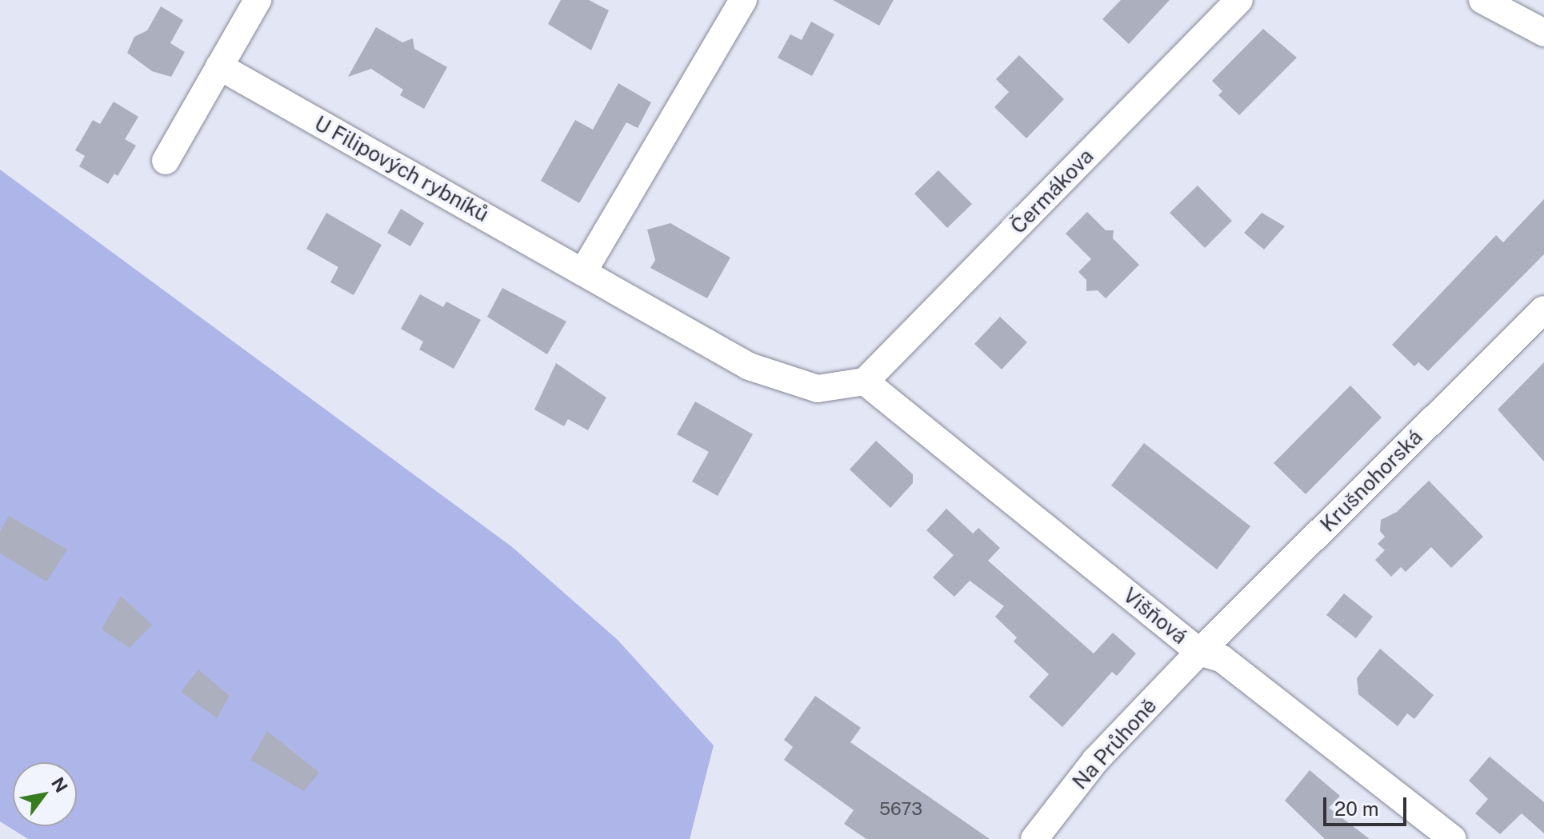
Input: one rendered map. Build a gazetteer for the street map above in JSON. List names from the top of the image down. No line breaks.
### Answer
{"streets":{"street":["U Filipových rybníků","Čermákova","Krušnohorská","Višňová","Na Průhoně"]},"crossings":[["U Filipových rybníků","Čermákova"],["U Filipových rybníků","Višňová"],["Čermákova","Višňová"],["Krušnohorská","Višňová"],["Krušnohorská","Na Průhoně"],["Višňová","Na Průhoně"]],"house_numbers":["5673"],"scale_bar":"20 m","north":"top right"}
